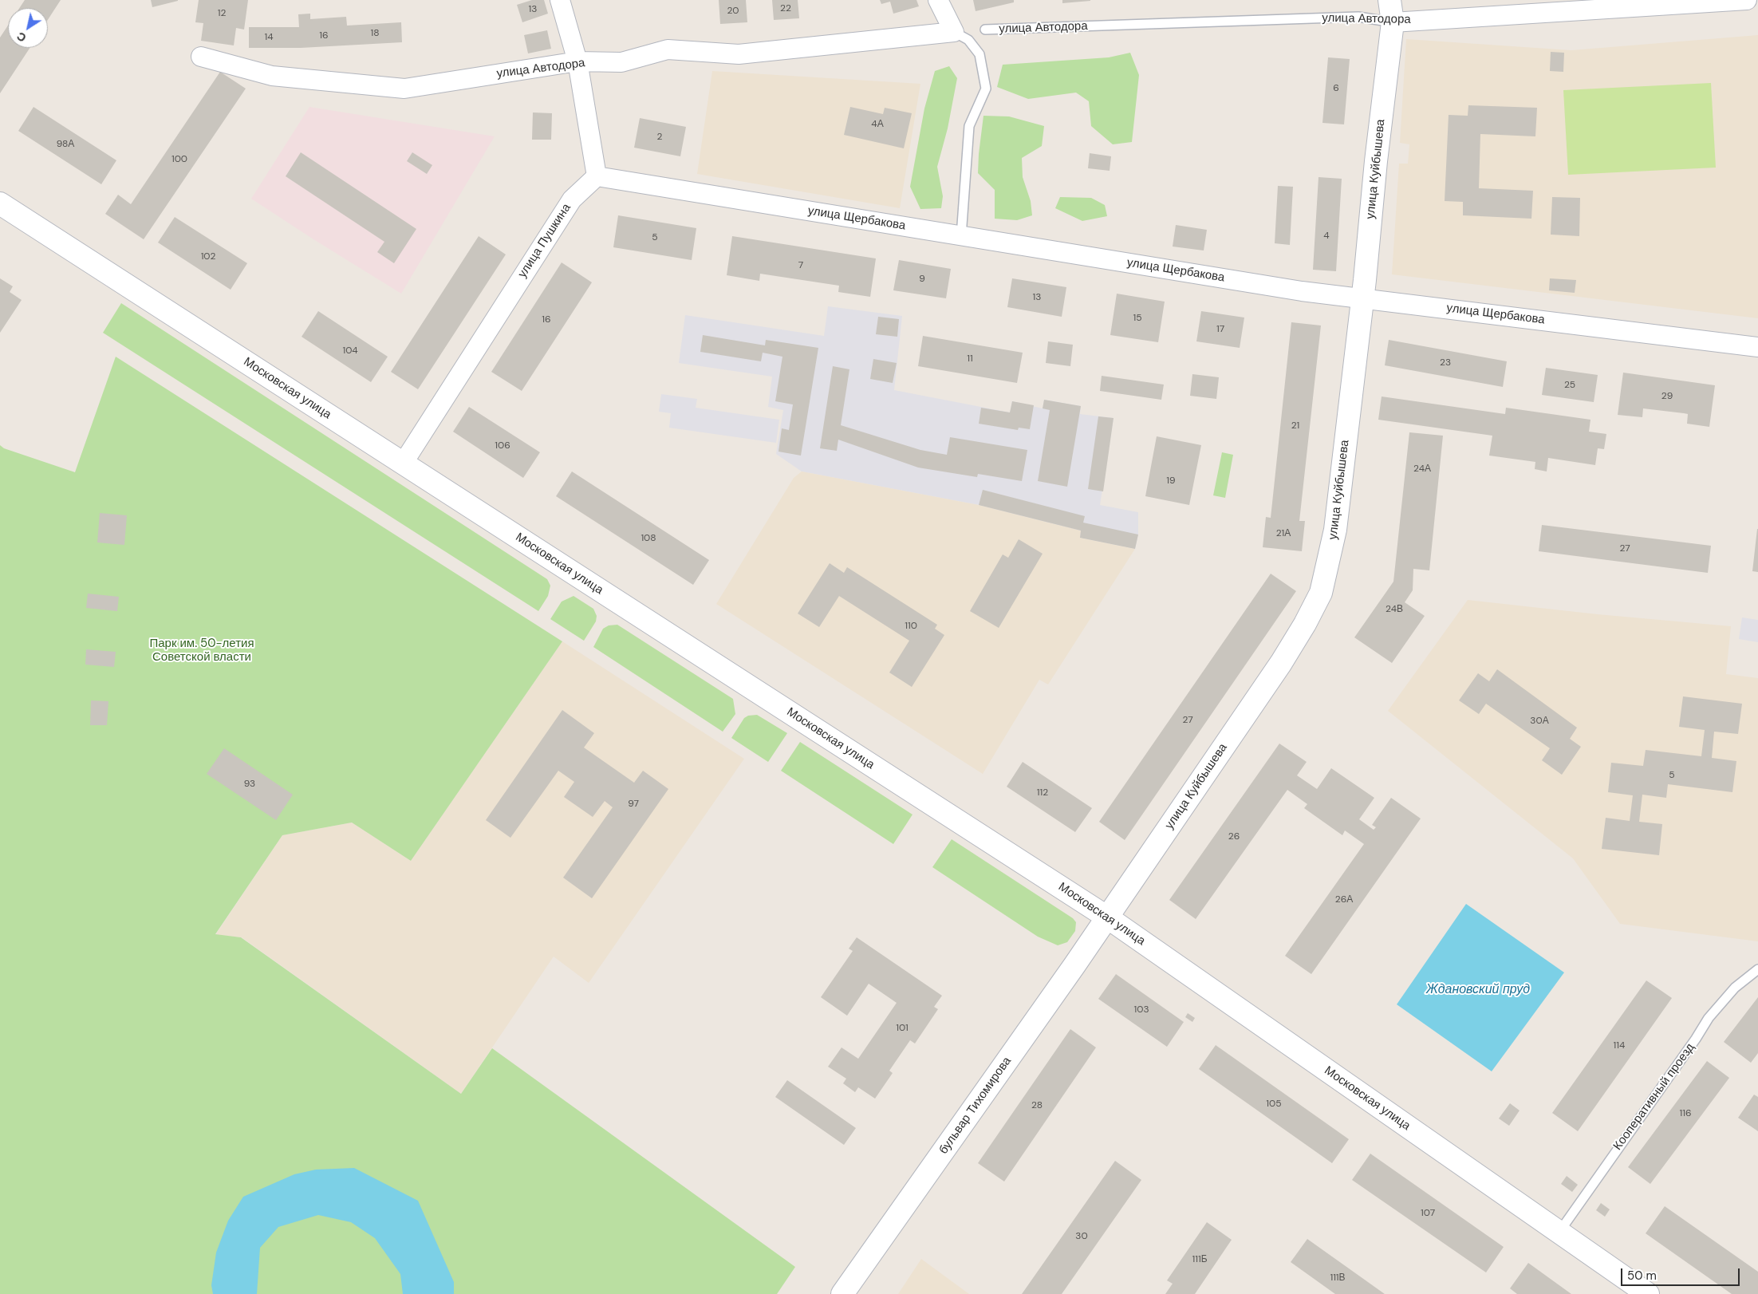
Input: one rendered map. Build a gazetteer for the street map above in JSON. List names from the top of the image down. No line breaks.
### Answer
{"streets":{"main road":["улица Куйбышева","Московская улица","бульвар Тихомирова"],"street":["улица Автодора","улица Щербакова","улица Пушкина"],"lane":["Кооперативный проезд"]},"crossings":[["улица Автодора","улица Куйбышева"],["улица Куйбышева","улица Щербакова"],["улица Куйбышева","Московская улица"],["улица Куйбышева","бульвар Тихомирова"],["улица Щербакова","улица Пушкина"],["улица Пушкина","Московская улица"],["Московская улица","Кооперативный проезд"],["Московская улица","бульвар Тихомирова"]],"water":["Ждановский пруд"],"parks":["Парк им. 50-летия Советской власти"],"house_numbers":["22","13","20","12","18","16","14","6","4А","2","98А","100","4","5","102","7","9","13","15","16","17","104","11","23","25","29","21","106","24А","19","21А","108","27","24В","110","27","30А","5","93","112","97","26","26А","103","101","114","105","28","116","107","30","111Б","111В"],"scale_bar":"50 m","north":"bottom left"}
